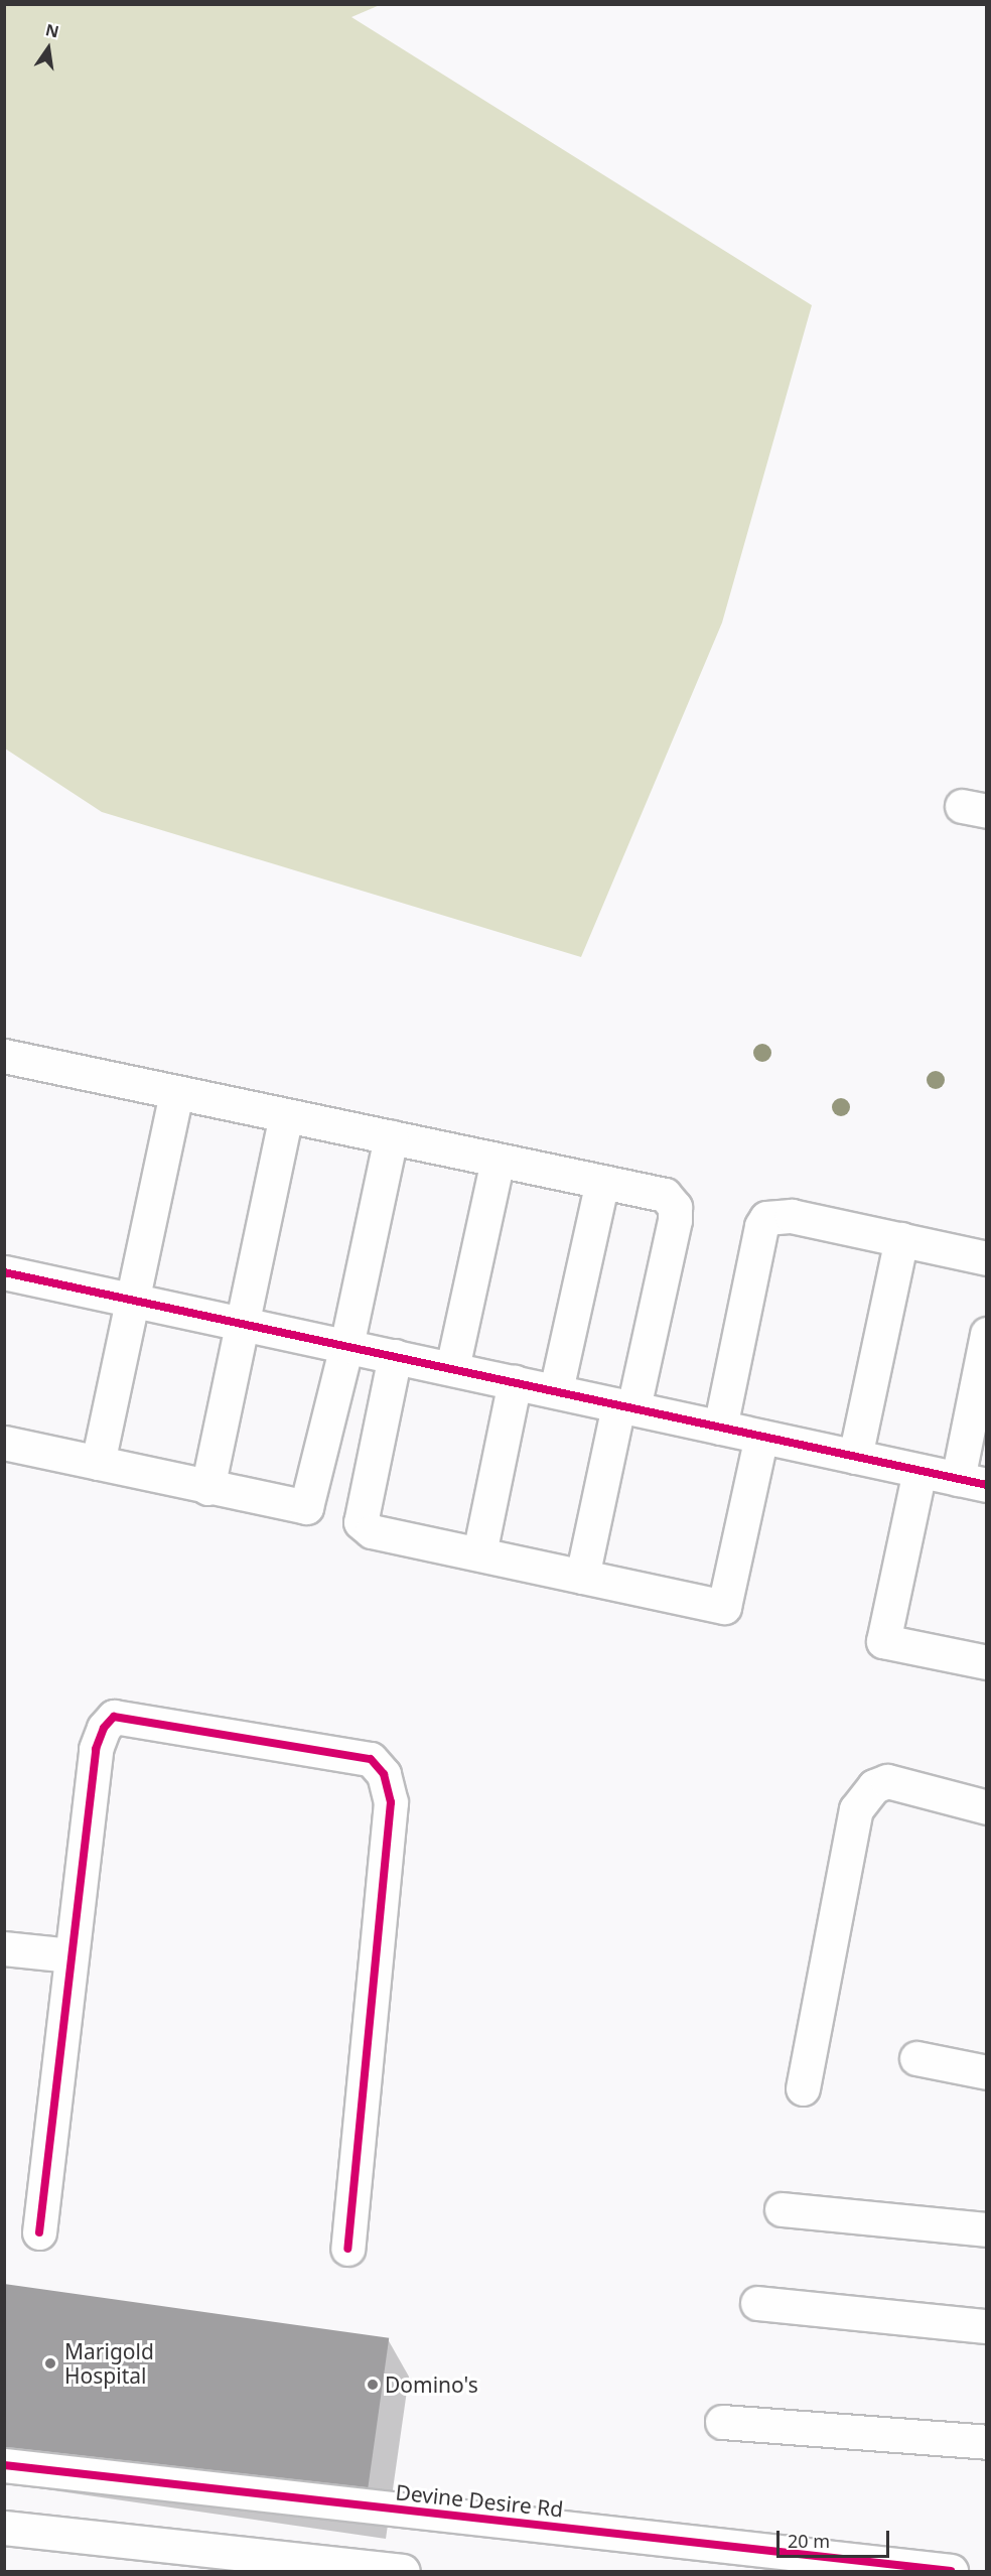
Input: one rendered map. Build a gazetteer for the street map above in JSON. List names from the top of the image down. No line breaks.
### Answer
{"streets":{"street":["Devine Desire Rd"]},"places":["Marigold Hospital","Domino's"],"scale_bar":"20 m","north":"top"}
